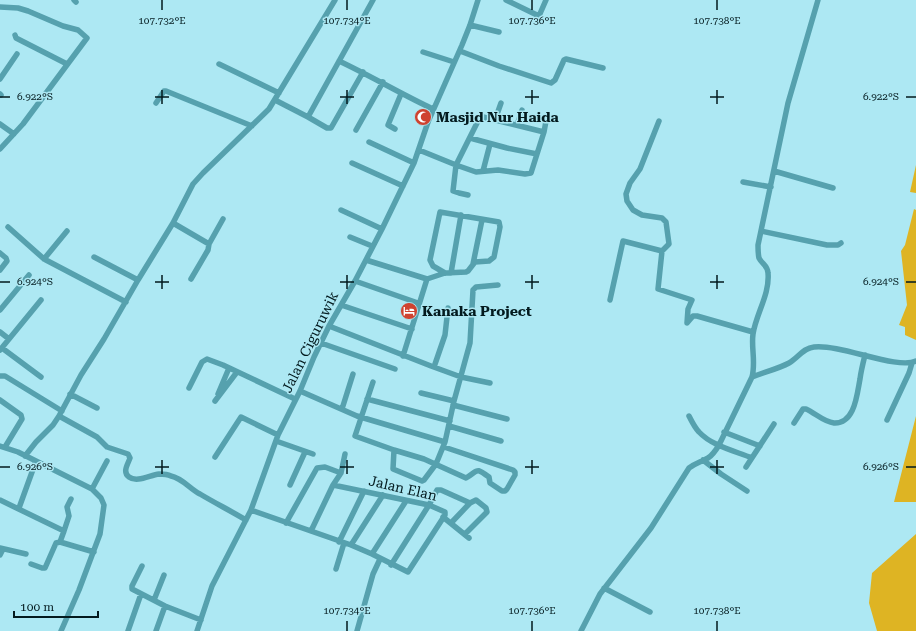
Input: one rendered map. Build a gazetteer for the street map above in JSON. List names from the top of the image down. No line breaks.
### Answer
{"streets":{"street":["Jalan Ciguruwik","Jalan Elan"]},"places":{"mosque":["Masjid Nur Haida"],"hotel":["Kanaka Project"]},"scale_bar":"100 m","coordinates":["107.732°E","107.734°E","107.736°E","107.738°E","6.922°S","6.924°S","6.926°S"]}
